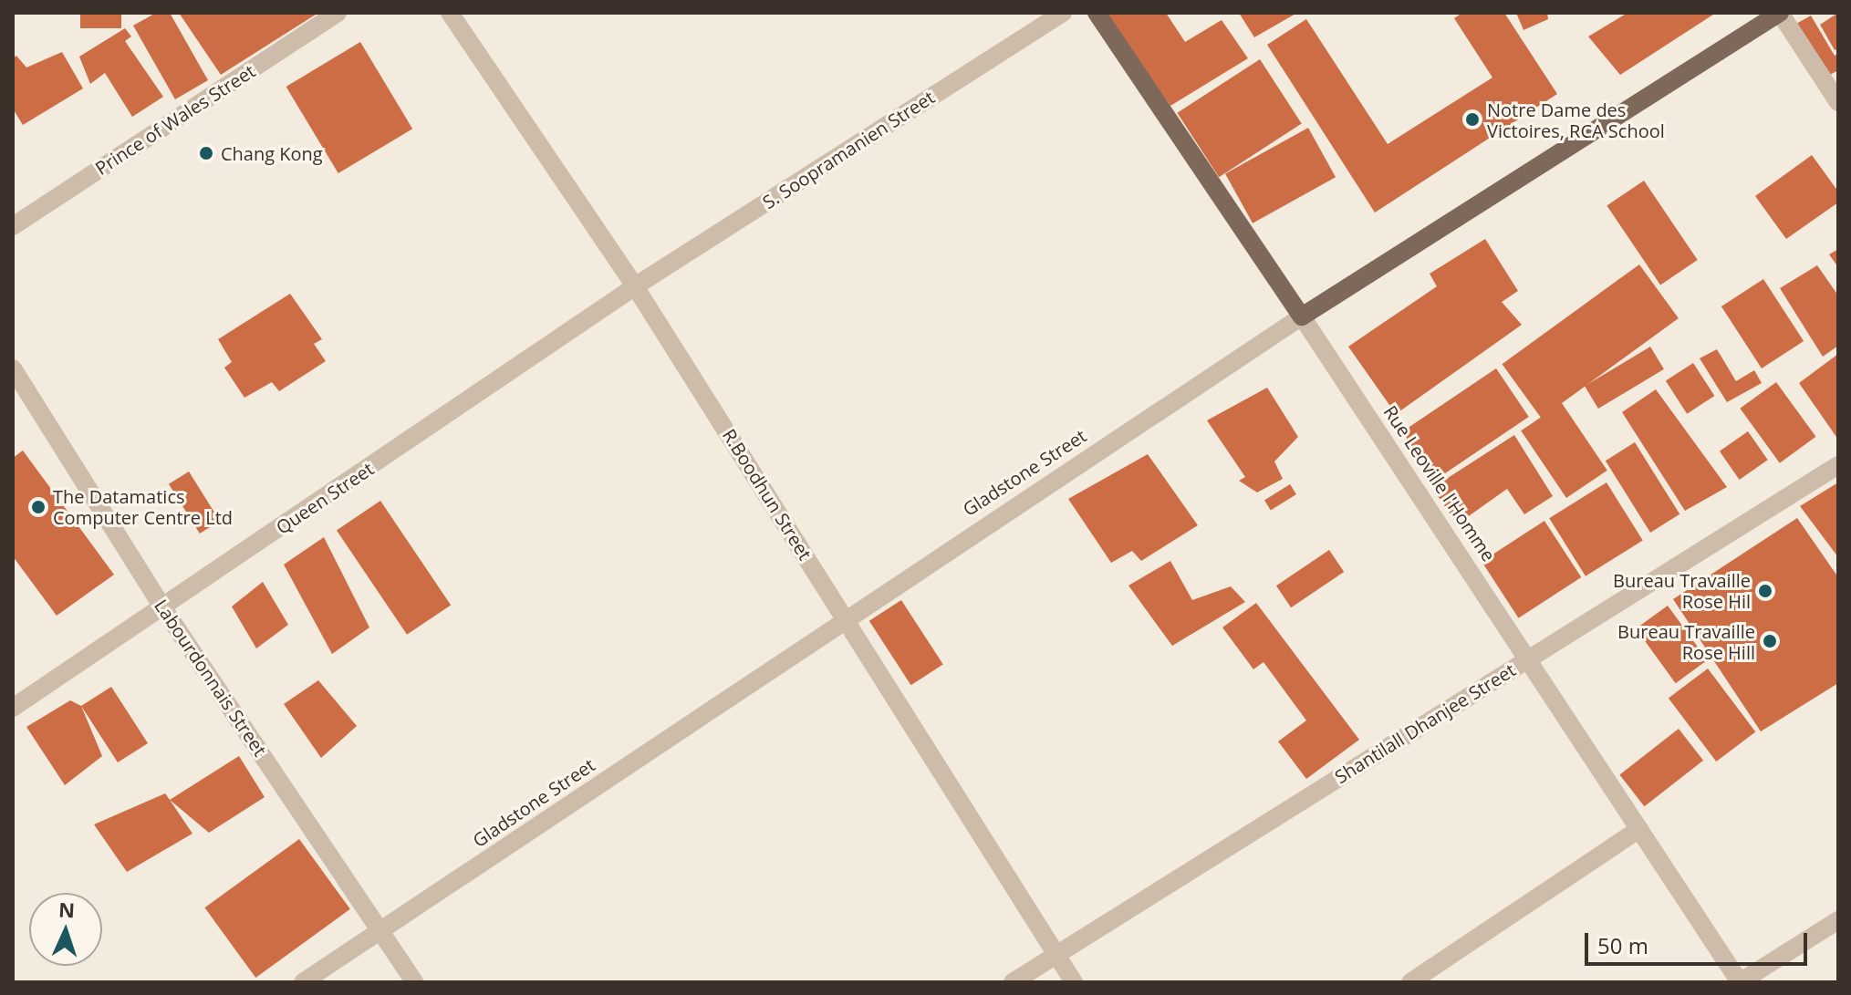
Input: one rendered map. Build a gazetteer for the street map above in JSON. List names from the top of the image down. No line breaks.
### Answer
{"streets":{"main road":["Gladstone Street","Rue Leoville l'Homme"],"street":["Prince of Wales Street","S. Soopramanien Street","R.Boodhun Street","Queen Street","Labourdonnais Street","Shantilall Dhanjee Street"]},"crossings":[["S. Soopramanien Street","R.Boodhun Street"],["S. Soopramanien Street","Queen Street"],["Gladstone Street","Rue Leoville l'Homme"],["Gladstone Street","R.Boodhun Street"],["Gladstone Street","Labourdonnais Street"],["Rue Leoville l'Homme","Shantilall Dhanjee Street"],["R.Boodhun Street","Queen Street"],["R.Boodhun Street","Shantilall Dhanjee Street"],["Queen Street","Labourdonnais Street"]],"places":["Notre Dame des Victoires, RCA School","Chang Kong","The Datamatics Computer Centre Ltd","Bureau Travaille Rose Hil","Bureau Travaille Rose Hill"],"scale_bar":"50 m","north":"top"}
